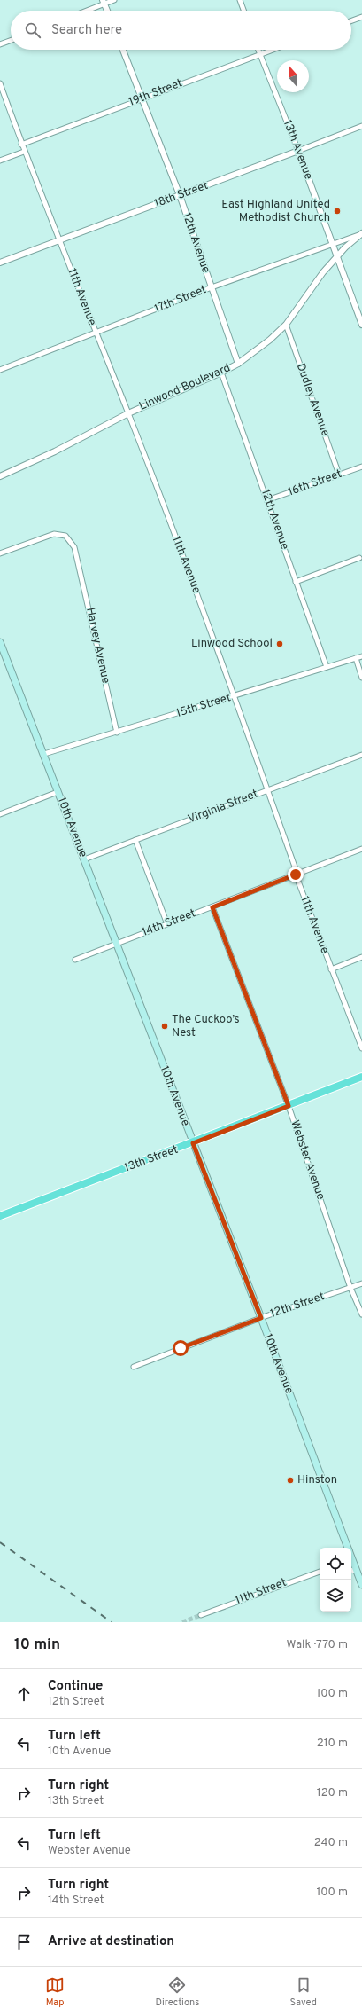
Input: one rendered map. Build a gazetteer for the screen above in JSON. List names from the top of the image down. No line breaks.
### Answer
{"streets":{"main road":["10th Avenue","13th Street"],"street":["19th Street","13th Avenue","18th Street","12th Avenue","11th Avenue","17th Street","Linwood Boulevard","Dudley Avenue","16th Street","Harvey Avenue","15th Street","Virginia Street","14th Street","Webster Avenue","12th Street","11th Street"]},"crossings":[["19th Street","13th Avenue"],["19th Street","12th Avenue"],["19th Street","11th Avenue"],["13th Avenue","18th Street"],["13th Avenue","17th Street"],["13th Avenue","Linwood Boulevard"],["18th Street","12th Avenue"],["18th Street","11th Avenue"],["12th Avenue","17th Street"],["12th Avenue","Linwood Boulevard"],["12th Avenue","16th Street"],["12th Avenue","15th Street"],["11th Avenue","17th Street"],["11th Avenue","Linwood Boulevard"],["11th Avenue","15th Street"],["11th Avenue","Virginia Street"],["11th Avenue","14th Street"],["Linwood Boulevard","Dudley Avenue"],["Dudley Avenue","16th Street"],["Harvey Avenue","15th Street"],["15th Street","10th Avenue"],["Virginia Street","10th Avenue"],["10th Avenue","14th Street"],["10th Avenue","13th Street"],["10th Avenue","12th Street"],["14th Street","Webster Avenue"],["13th Street","Webster Avenue"],["Webster Avenue","12th Street"]],"places":["East Highland United Methodist Church","Linwood School","The Cuckoo’s Nest","Hinston"],"north":"top","page":{"search":"Search here","heading":["10 min","Walk · 770 m"],"list":[["Continue","12th Street","100 m"],["Turn left","10th Avenue","210 m"],["Turn right","13th Street","120 m"],["Turn left","Webster Avenue","240 m"],["Turn right","14th Street","100 m"],"Arrive at destination"],"nav":["Map","Directions","Saved"]}}
